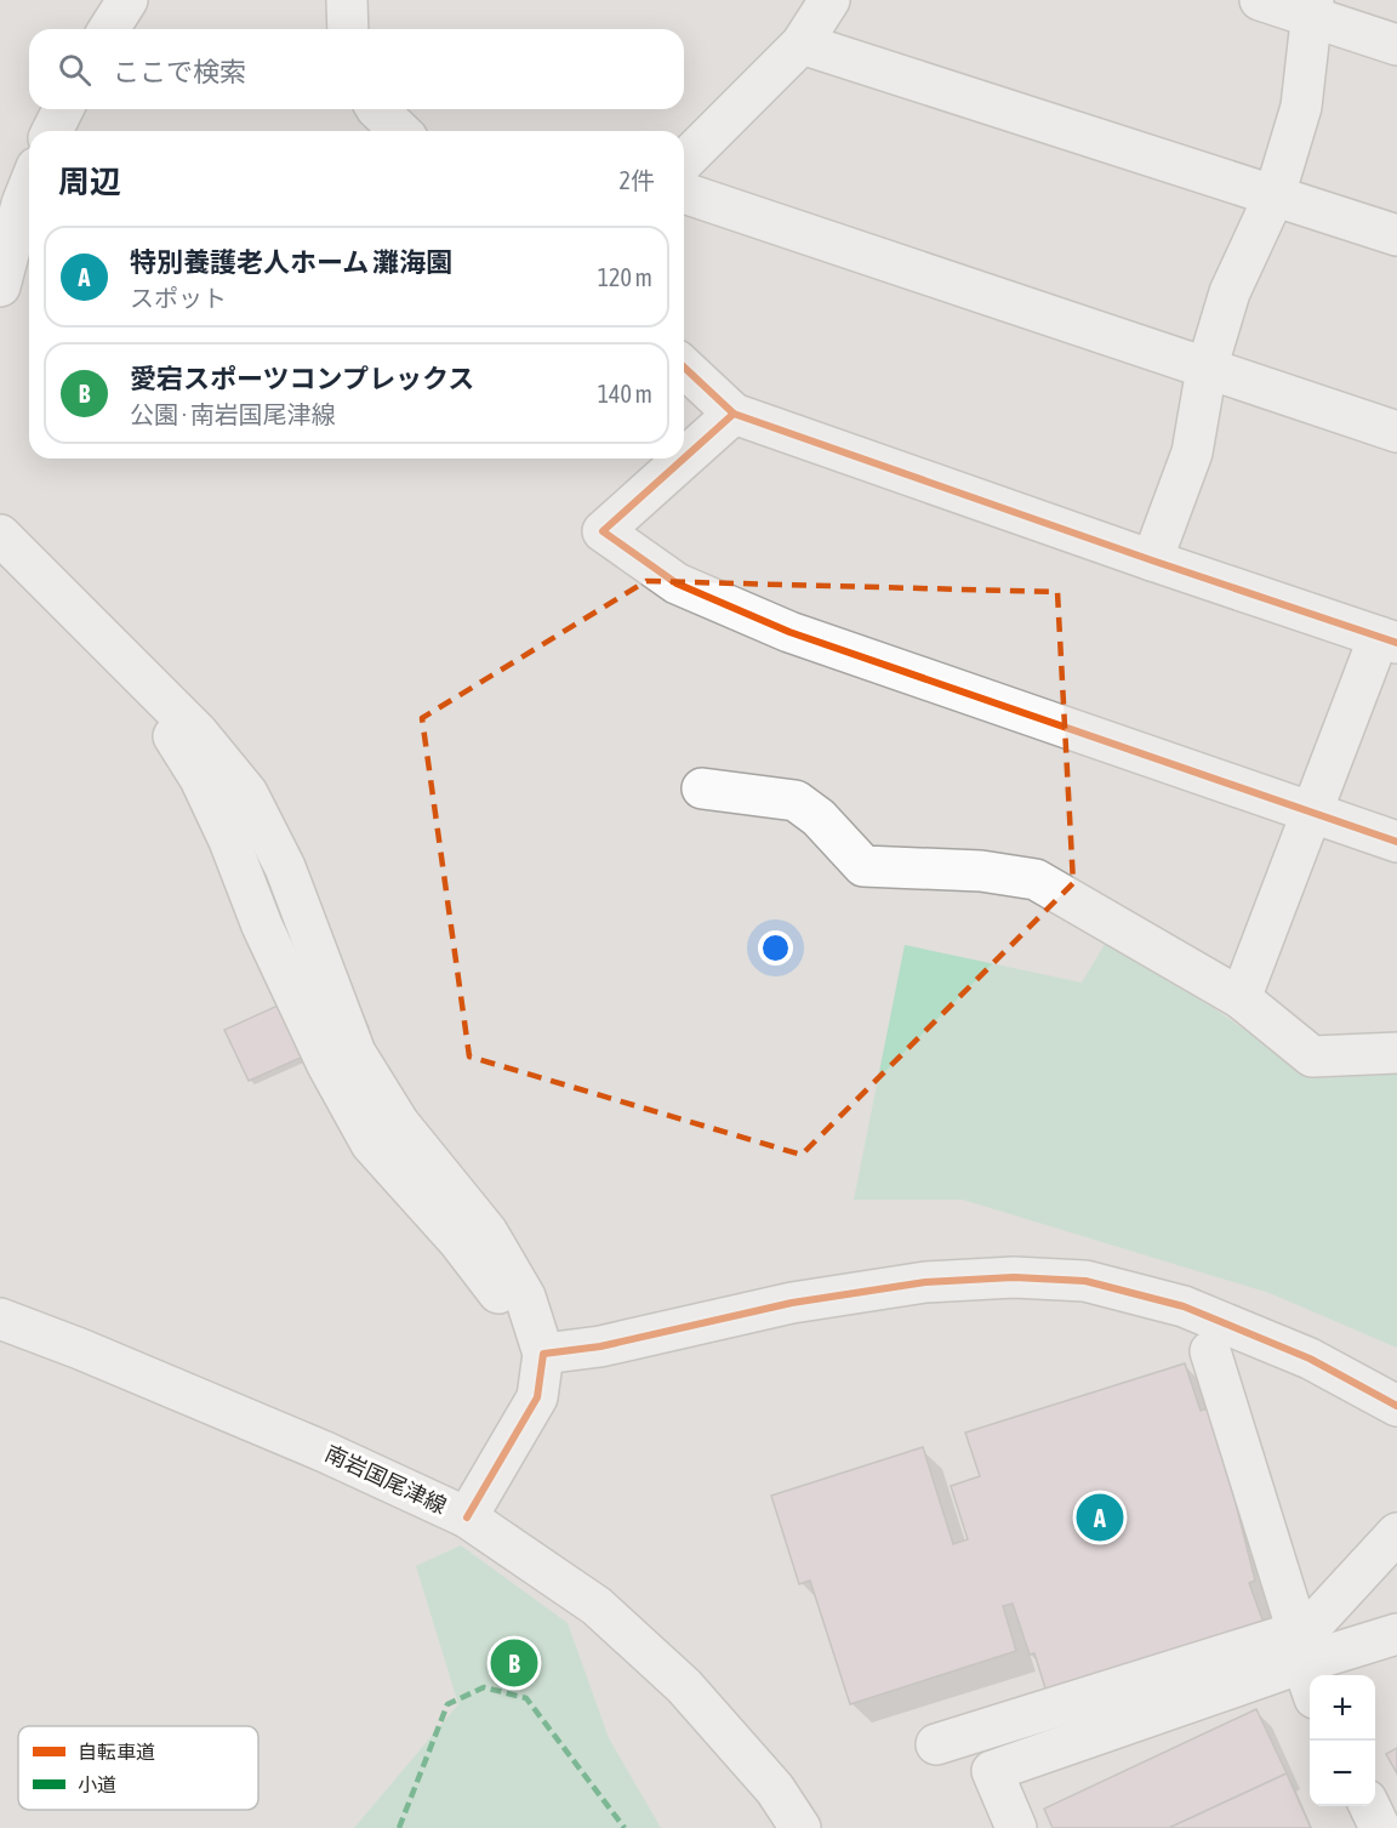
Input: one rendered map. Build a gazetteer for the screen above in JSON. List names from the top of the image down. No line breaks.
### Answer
{"streets":{"street":["南岩国尾津線"]},"legend":["自転車道","小道"],"page":{"search":"ここで検索","heading":["周辺","2件"],"list":[{"mark":"A","name":"特別養護老人ホーム 灘海園","note":"スポット","value":"120 m"},{"mark":"B","name":"愛宕スポーツコンプレックス","note":"公園 · 南岩国尾津線","value":"140 m"}],"pins":["A","B"],"map_buttons":["+","−"]}}
